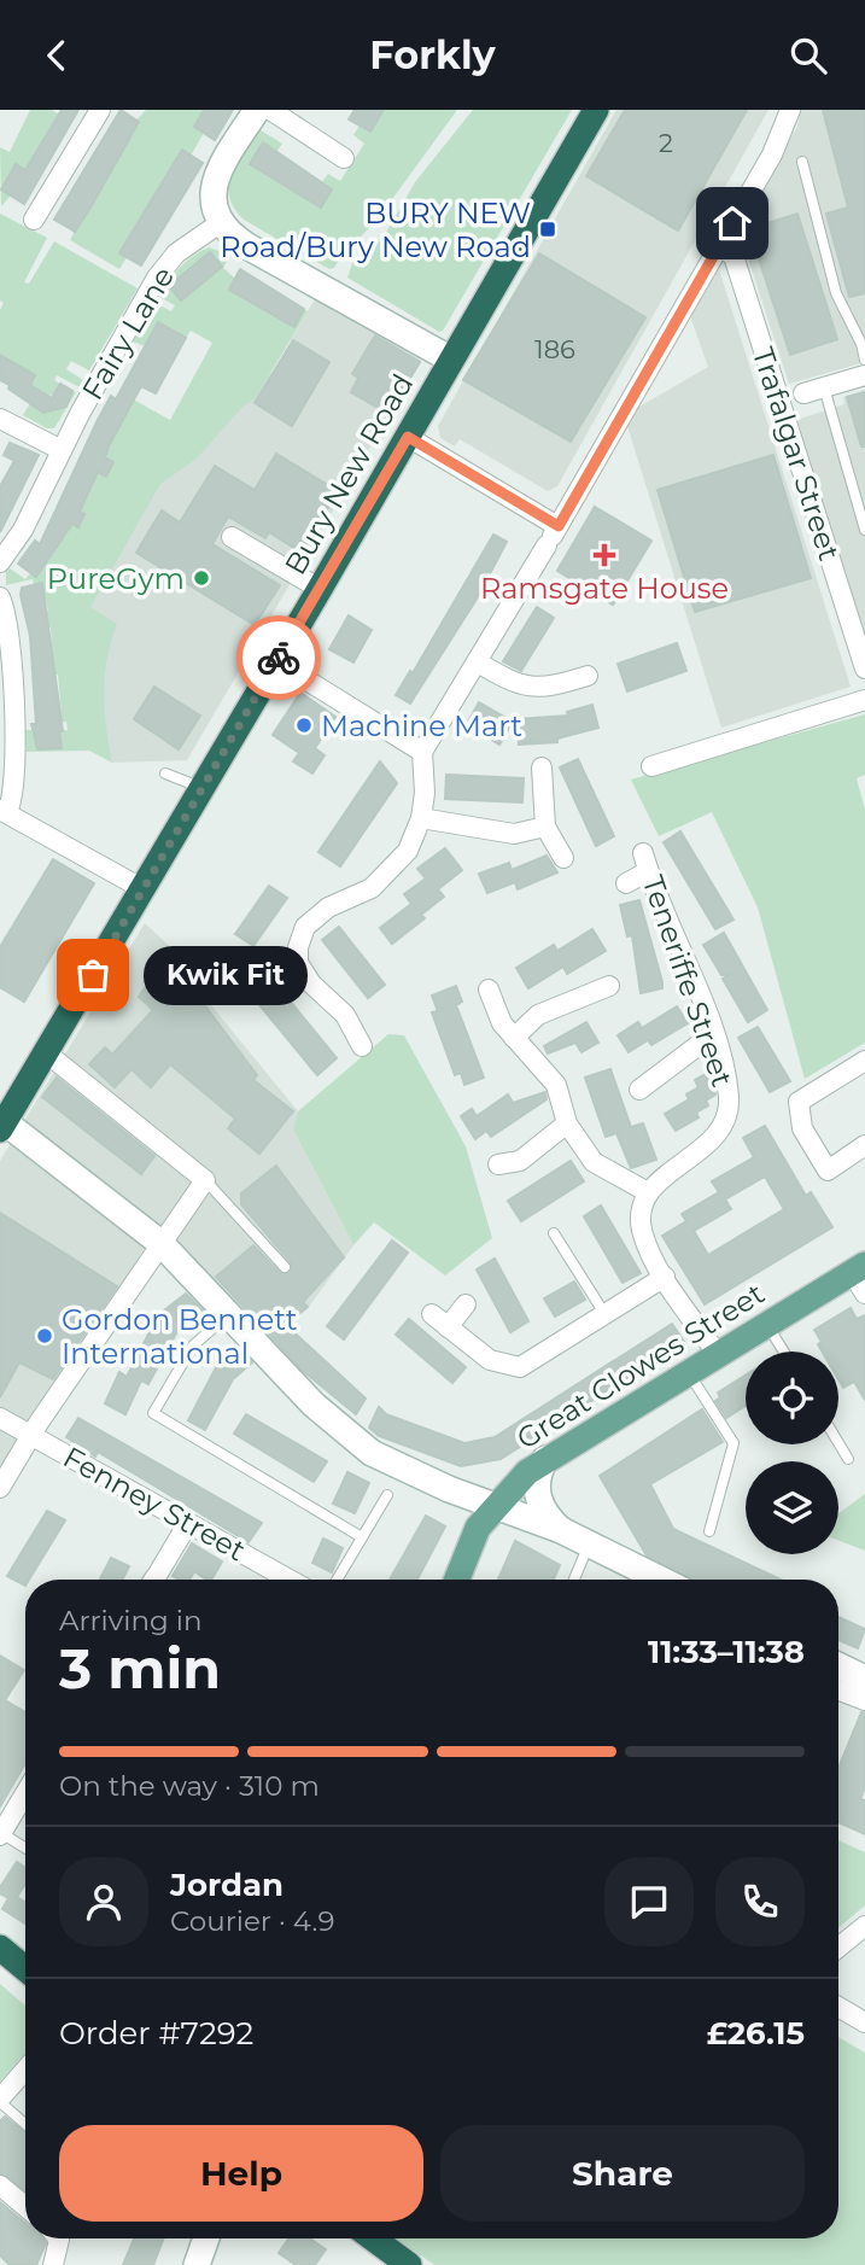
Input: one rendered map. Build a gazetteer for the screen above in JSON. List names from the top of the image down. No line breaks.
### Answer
{"streets":{"highway":["Bury New Road"],"main road":["Great Clowes Street"],"street":["Fairy Lane","Trafalgar Street","Teneriffe Street","Fenney Street"]},"places":{"transit":["BURY NEW Road/Bury New Road"],"health":["Ramsgate House"],"other":["PureGym","Machine Mart","Kwik Fit","Gordon Bennett International"]},"house_numbers":["2","186"],"page":{"header":"Forkly","bubble":"Kwik Fit","heading":["3 min","Arriving in","11:33–11:38"],"panel":["Jordan","Courier · 4.9","Order #7292","£26.15"],"bar":"On the way · 310 m","buttons":["Help","Share"]}}
